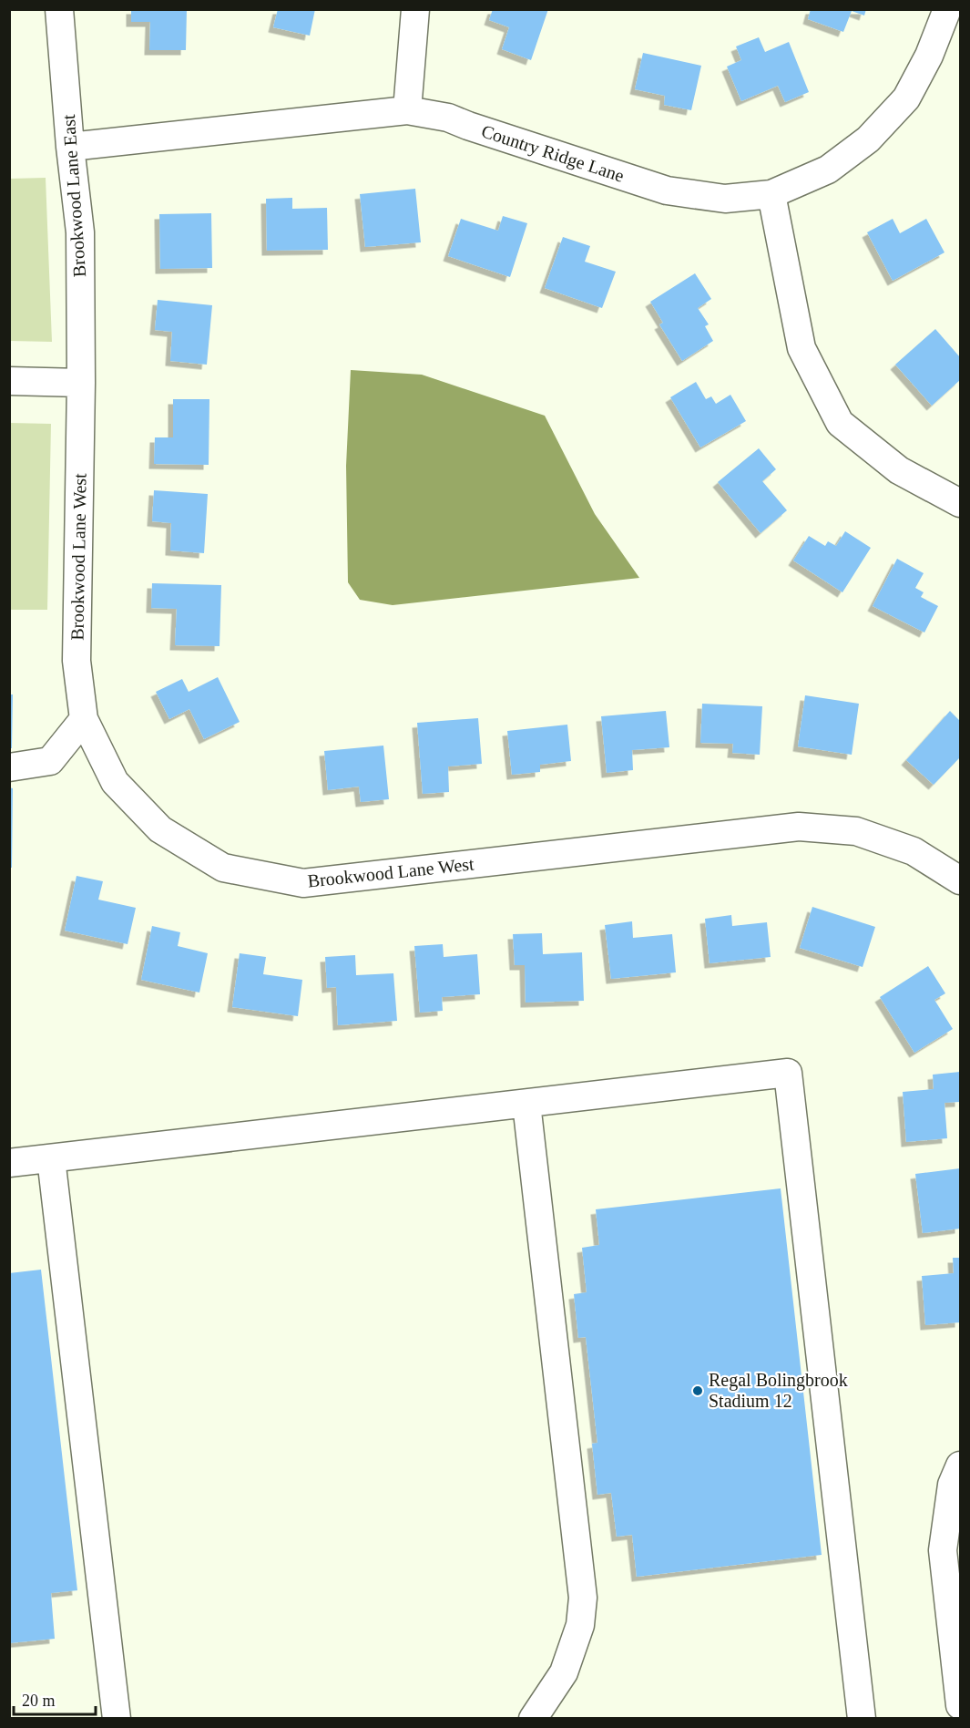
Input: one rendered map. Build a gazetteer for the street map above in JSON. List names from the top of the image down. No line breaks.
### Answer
{"streets":{"street":["Country Ridge Lane","Brookwood Lane East","Brookwood Lane West"]},"crossings":[["Country Ridge Lane","Brookwood Lane East"],["Brookwood Lane East","Brookwood Lane West"]],"places":["Regal Bolingbrook Stadium 12"],"scale_bar":"20 m"}
